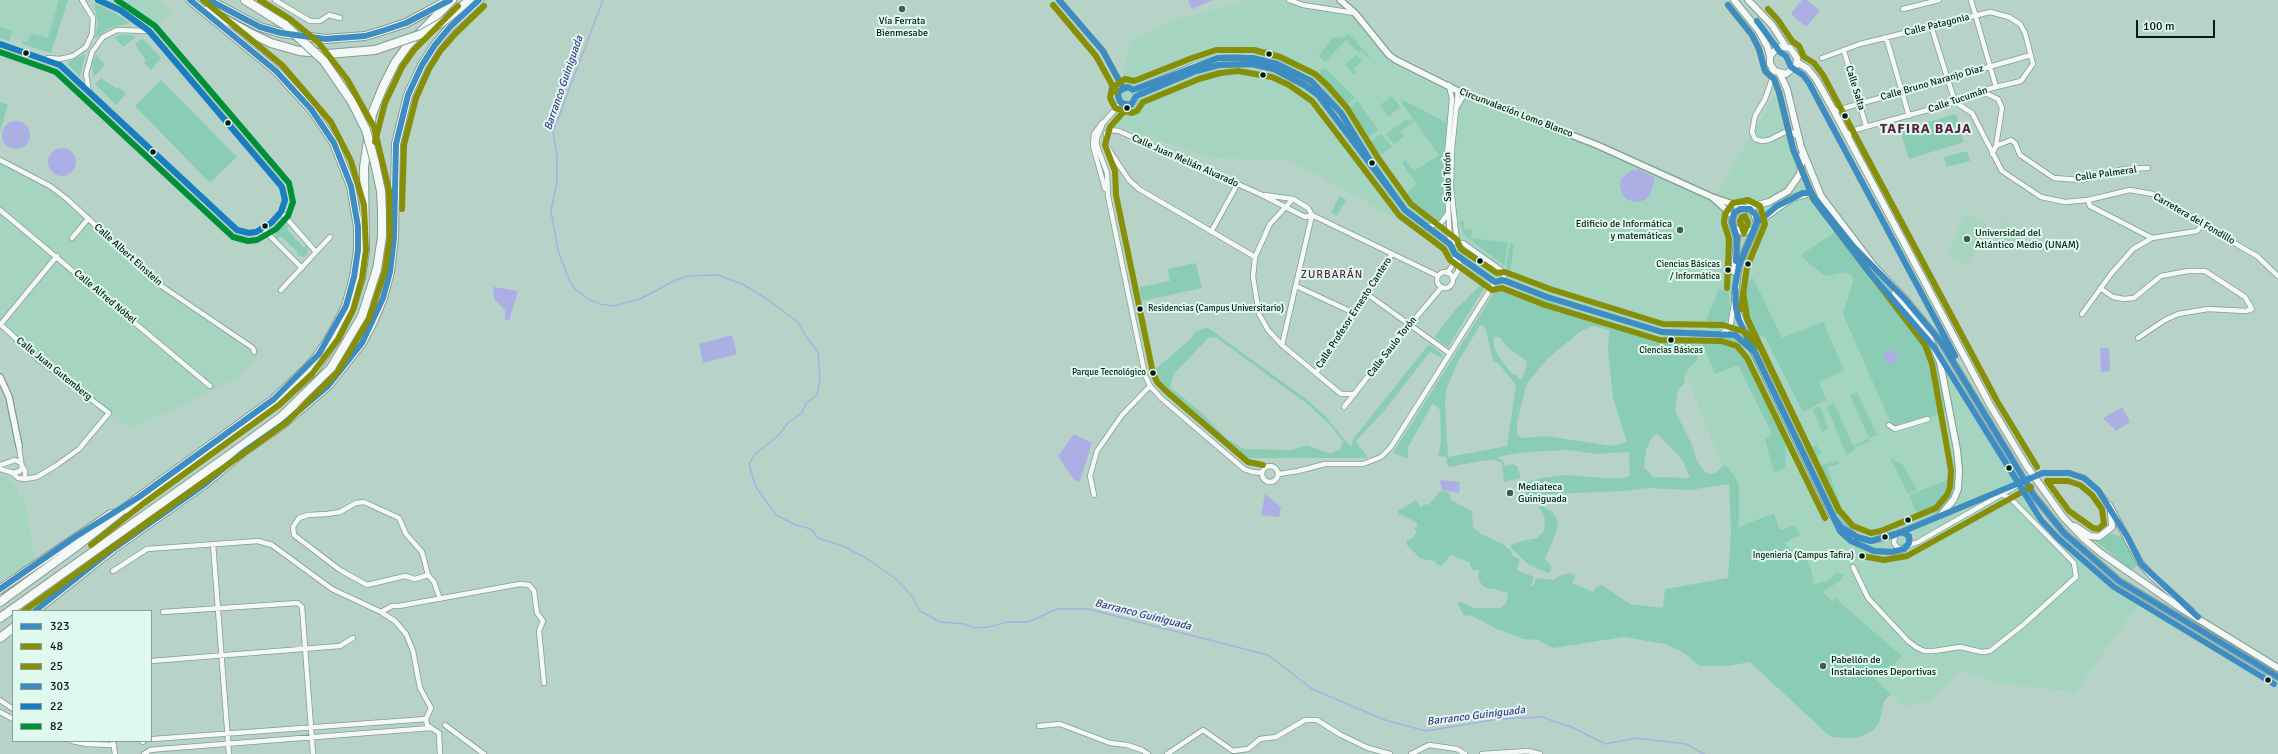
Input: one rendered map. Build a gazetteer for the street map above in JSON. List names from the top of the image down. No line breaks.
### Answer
{"streets":{"street":["Calle Patagonia","Calle Bruno Naranjo Díaz","Calle Salta","Calle Tucumán","Circunvalación Lomo Blanco","Calle Juan Melián Alvarado","Calle Palmeral","Saulo Torón","Carretera del Fondillo","Calle Albert Einstein","Calle Alfred Nóbel","Calle Profesor Ernesto Cantero","Calle Saulo Torón","Calle Juan Gutemberg"]},"crossings":[["Calle Patagonia","Calle Bruno Naranjo Díaz"],["Calle Patagonia","Calle Salta"],["Calle Patagonia","Calle Tucumán"],["Calle Bruno Naranjo Díaz","Calle Salta"],["Calle Bruno Naranjo Díaz","Calle Tucumán"],["Calle Salta","Calle Tucumán"],["Calle Tucumán","Carretera del Fondillo"],["Circunvalación Lomo Blanco","Saulo Torón"],["Calle Juan Melián Alvarado","Calle Profesor Ernesto Cantero"],["Calle Juan Melián Alvarado","Calle Saulo Torón"]],"districts":["TAFIRA BAJA","ZURBARÁN"],"water":["Barranco Guiniguada"],"places":["Vía Ferrata Bienmesabe","Edificio de Informática y matemáticas","Universidad del Atlántico Medio (UNAM)","Ciencias Básicas / Informática","Residencias (Campus Universitario)","Ciencias Básicas","Parque Tecnológico","Mediateca Guiniguada","Ingeniería (Campus Tafira)","Pabellón de Instalaciones Deportivas"],"lines":["transit line 323","transit line 48","transit line 22","transit line 82","transit line 25","transit line 303"],"legend":["323","48","25","303","22","82"],"scale_bar":"100 m"}
